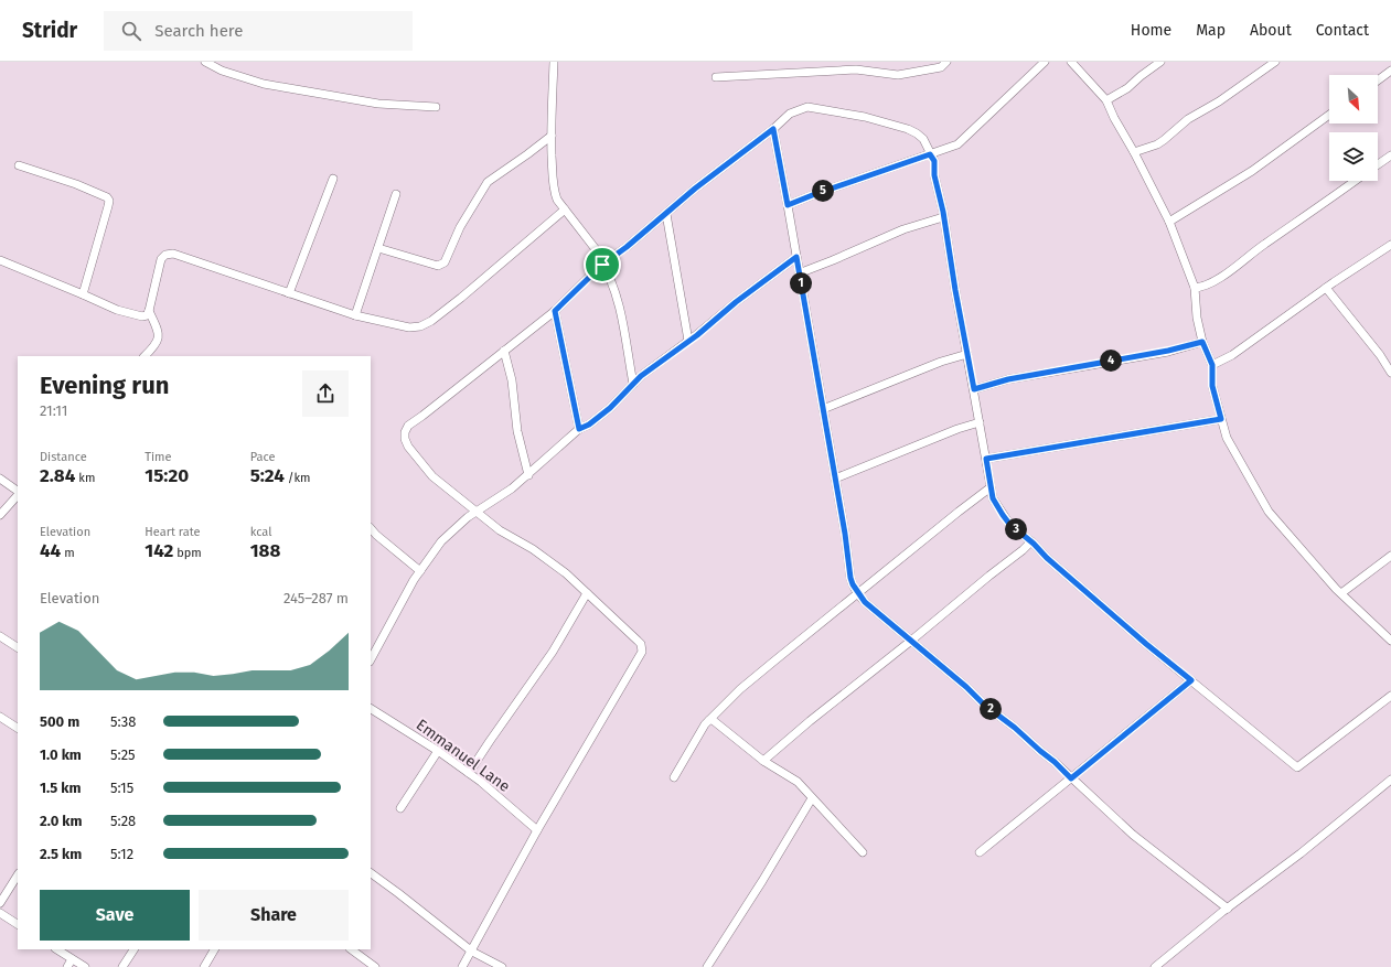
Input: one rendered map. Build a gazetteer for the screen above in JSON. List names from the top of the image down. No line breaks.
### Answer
{"streets":{"street":["Emmanuel Lane"]},"north":"bottom right","page":{"header":"Stridr","search":"Search here","nav":["Home","Map","About","Contact"],"pins":["5","1","4","3","2"],"heading":["Evening run","21:11"],"stats":[["Distance","2.84 km"],["Time","15:20"],["Pace","5:24 /km"],["Elevation","44 m"],["Heart rate","142 bpm"],["kcal","188"]],"chart":["Elevation","245–287 m"],"list":[{"name":"500 m","note":"5:38"},{"name":"1.0 km","note":"5:25"},{"name":"1.5 km","note":"5:15"},{"name":"2.0 km","note":"5:28"},{"name":"2.5 km","note":"5:12"}],"buttons":["Save","Share"]}}
